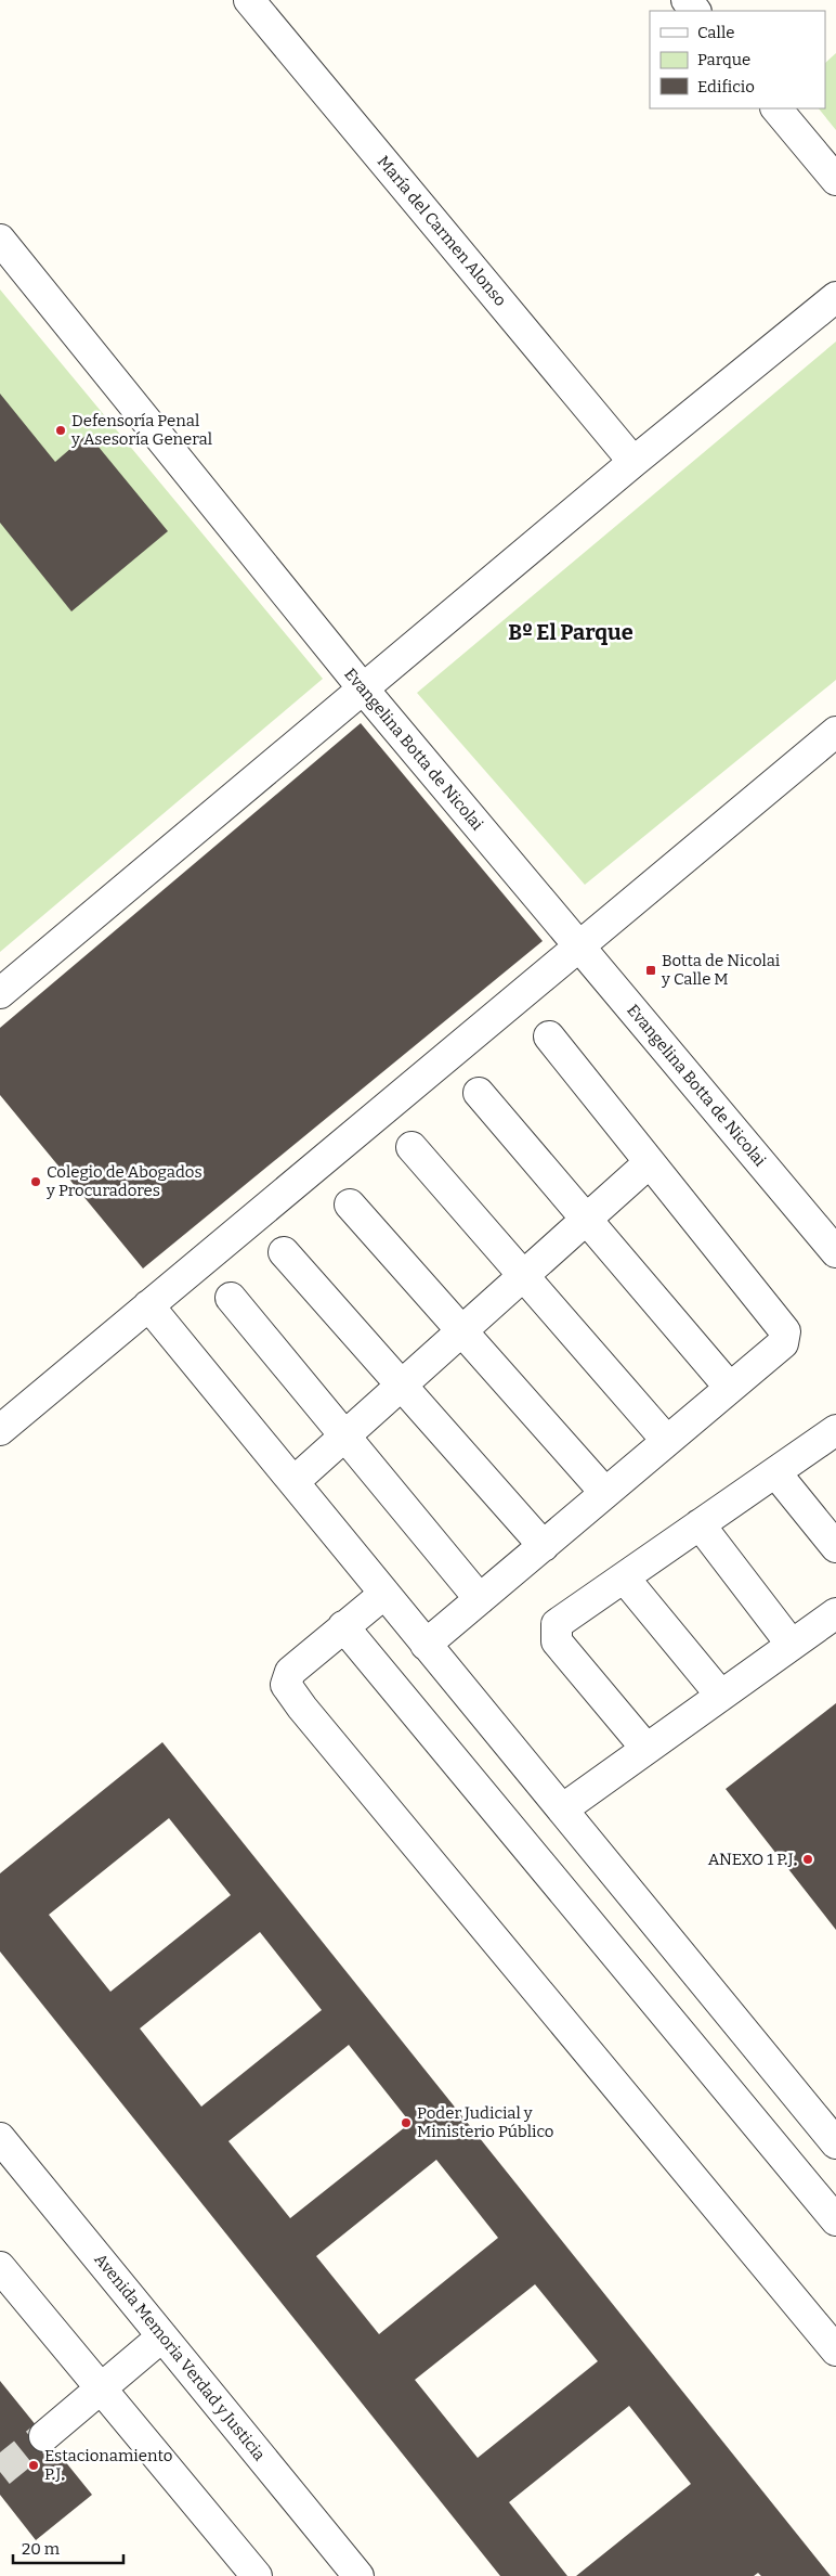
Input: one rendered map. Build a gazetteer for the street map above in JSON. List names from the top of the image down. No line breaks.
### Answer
{"streets":{"street":["María del Carmen Alonso","Evangelina Botta de Nicolai","Avenida Memoria Verdad y Justicia"]},"districts":["Bº El Parque"],"places":{"other":["Defensoría Penal y Asesoría General","Colegio de Abogados y Procuradores","ANEXO 1 P.J.","Poder Judicial y Ministerio Público","Estacionamiento P.J."],"transit":["Botta de Nicolai y Calle M"]},"legend":["Calle","Parque","Edificio"],"scale_bar":"20 m"}
